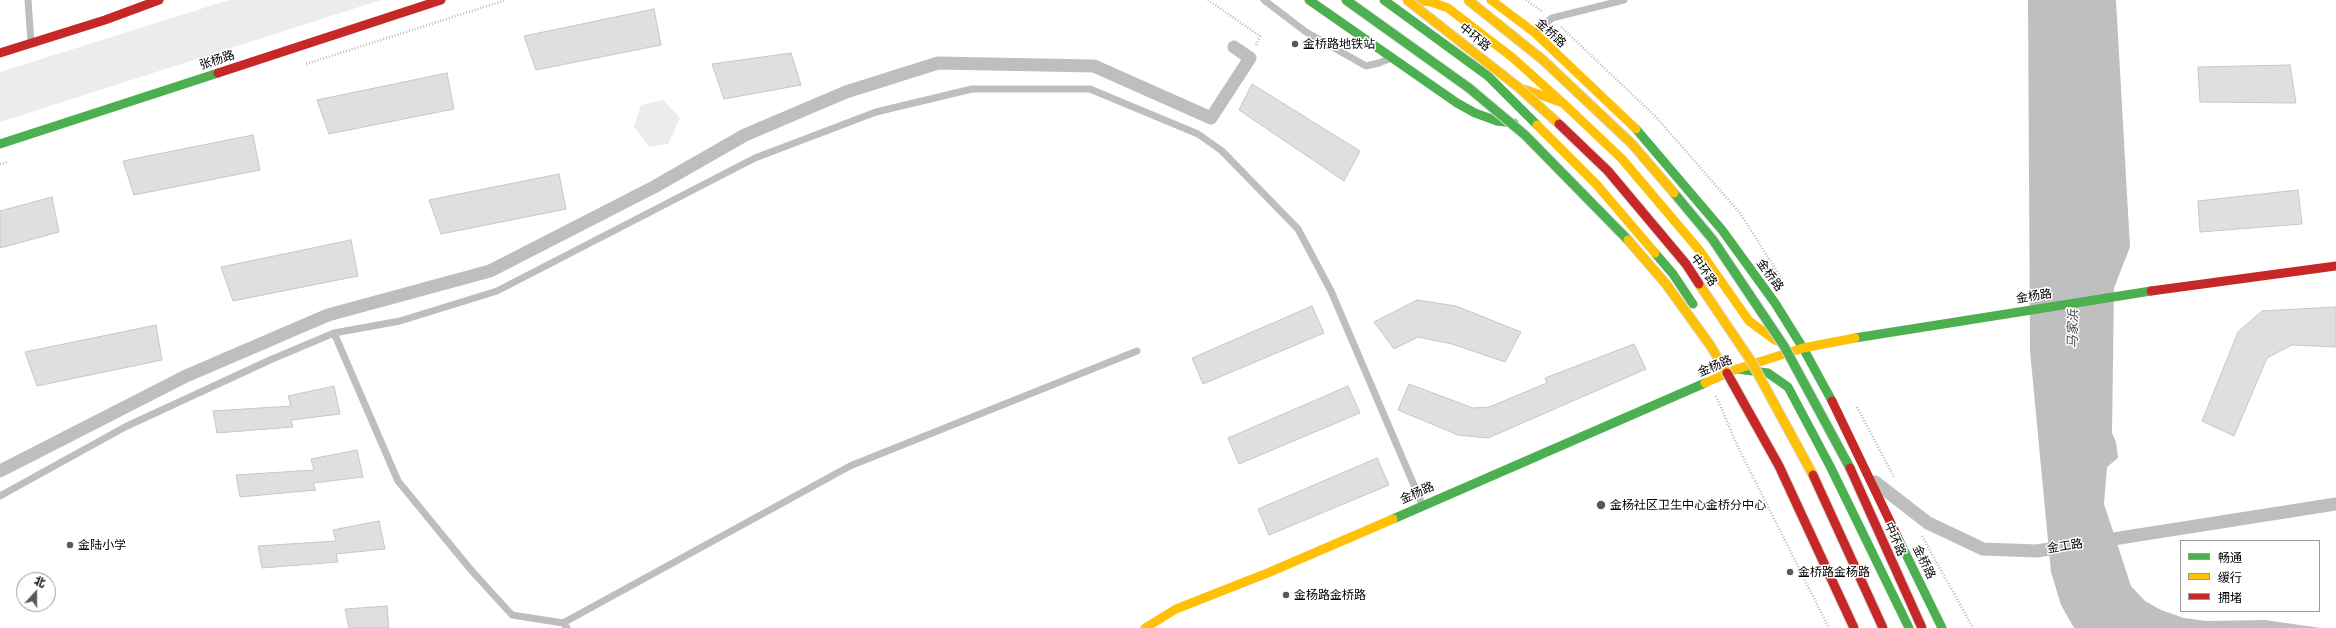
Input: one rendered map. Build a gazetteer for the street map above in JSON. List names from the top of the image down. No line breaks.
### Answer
{"streets":{"main road":["金桥路","中环路","张杨路","金杨路"],"street":["金工路"]},"crossings":[["金桥路","金杨路"],["金桥路","金工路"]],"water":["马家浜"],"places":["金桥路地铁站","金杨社区卫生中心金桥分中心","金陆小学","金桥路金杨路","金杨路金桥路"],"legend":["畅通","缓行","拥堵"],"north":"top"}
